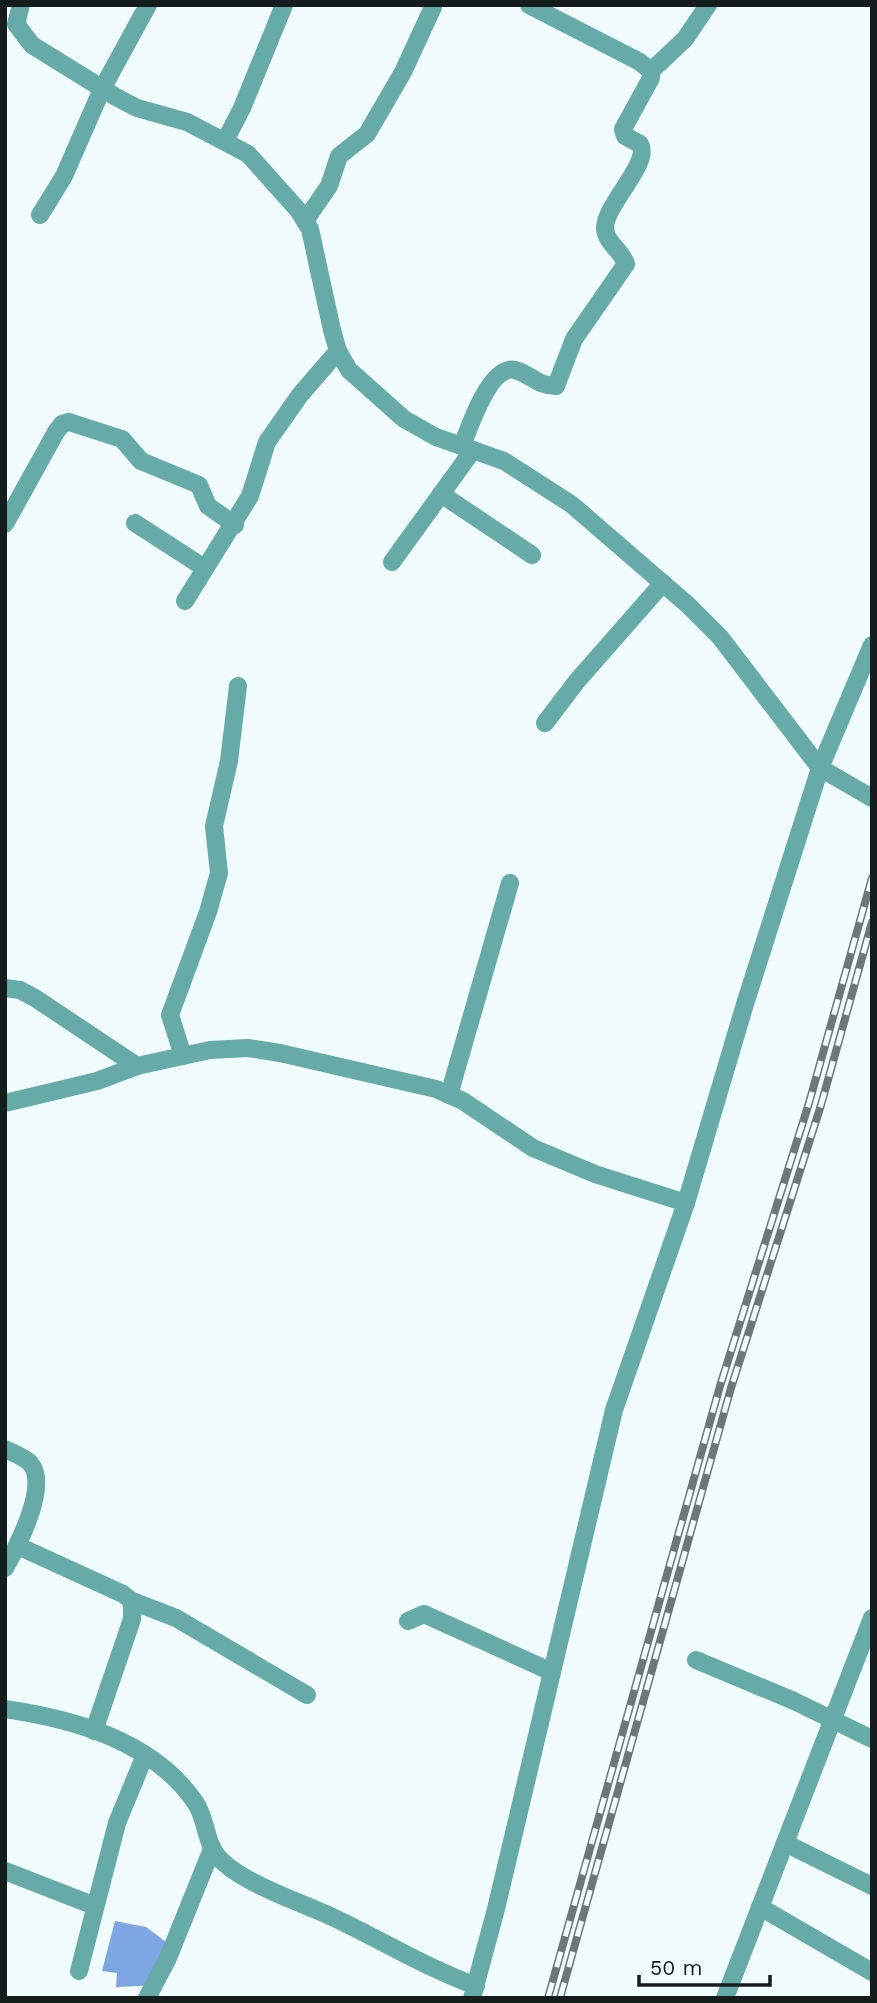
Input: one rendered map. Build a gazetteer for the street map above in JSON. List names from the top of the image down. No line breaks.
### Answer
{"scale_bar":"50 m"}
